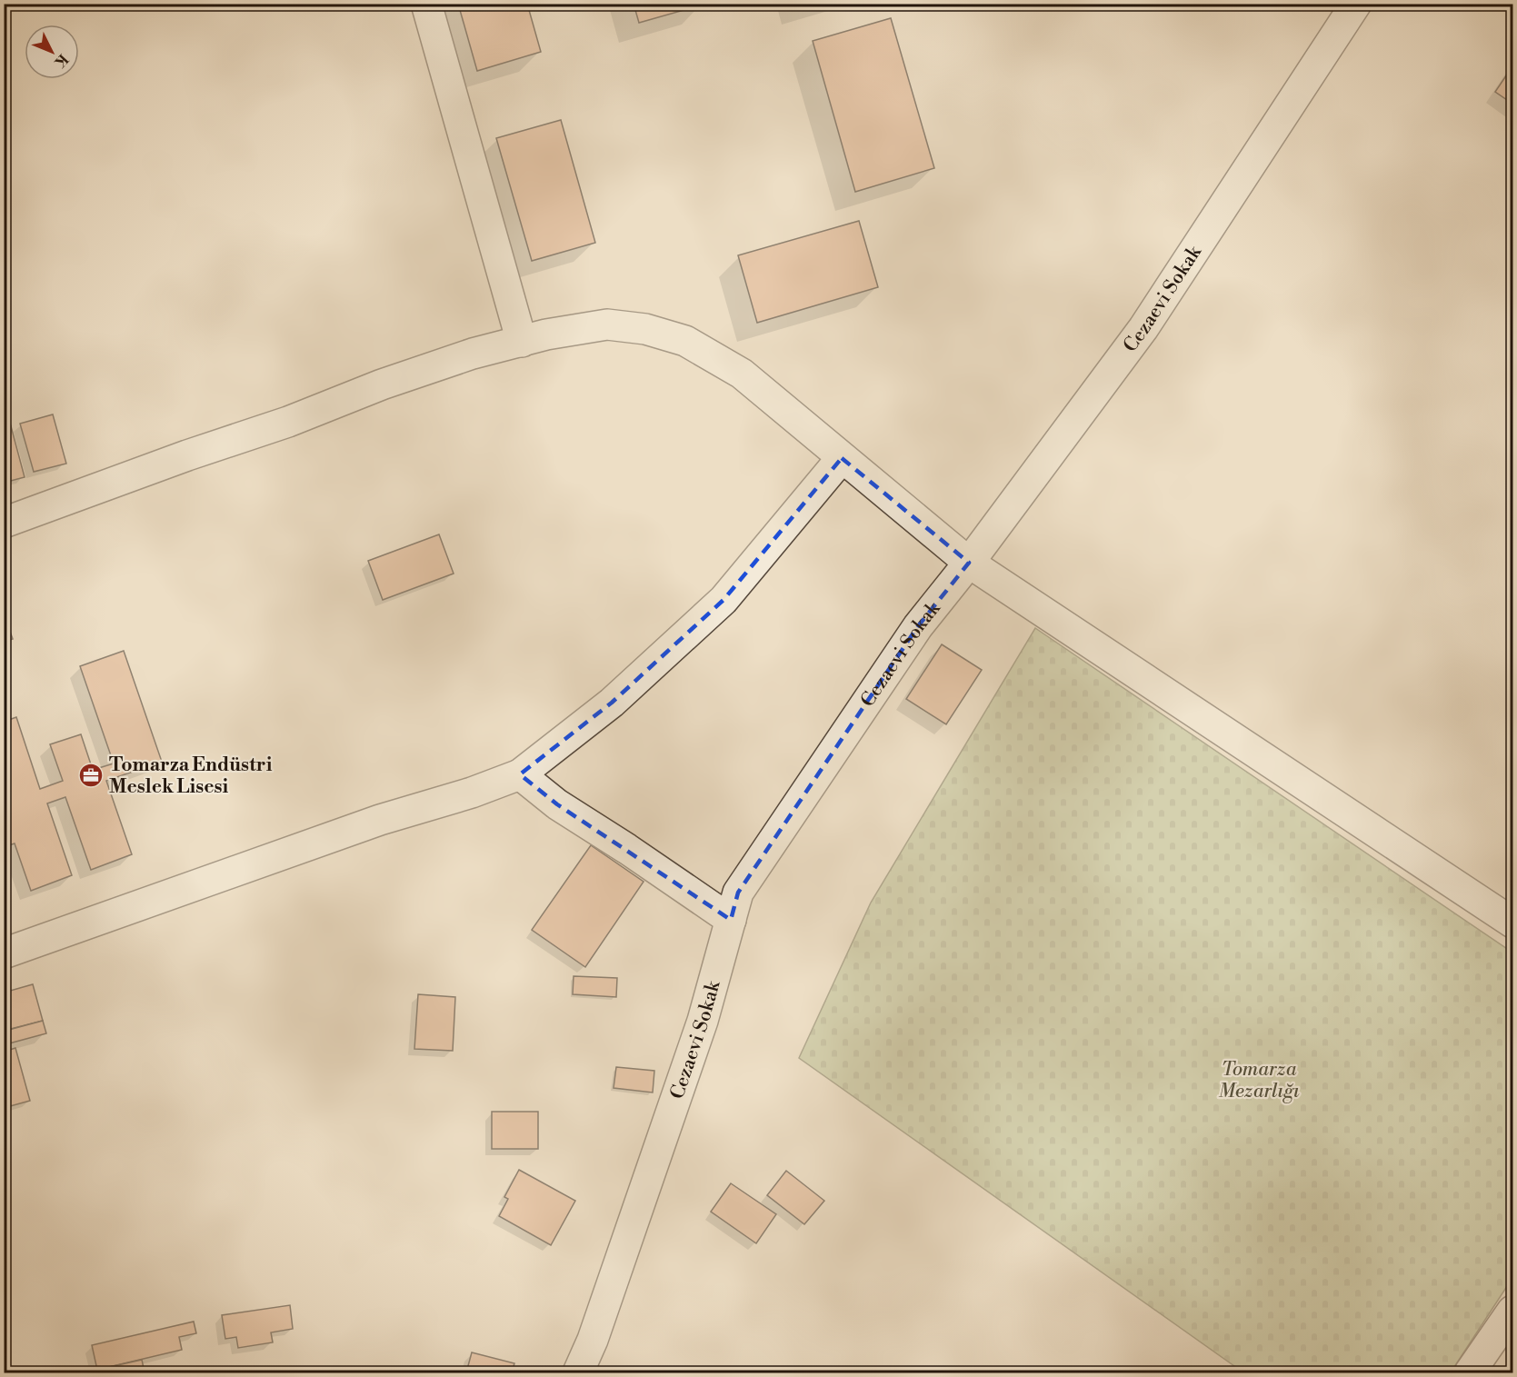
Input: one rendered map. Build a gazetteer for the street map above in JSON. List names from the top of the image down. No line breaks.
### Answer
{"streets":{"street":["Cezaevi Sokak"]},"parks":["Tomarza Mezarlığı"],"places":{"office":["Tomarza Endüstri Meslek Lisesi"]},"north":"bottom right"}
